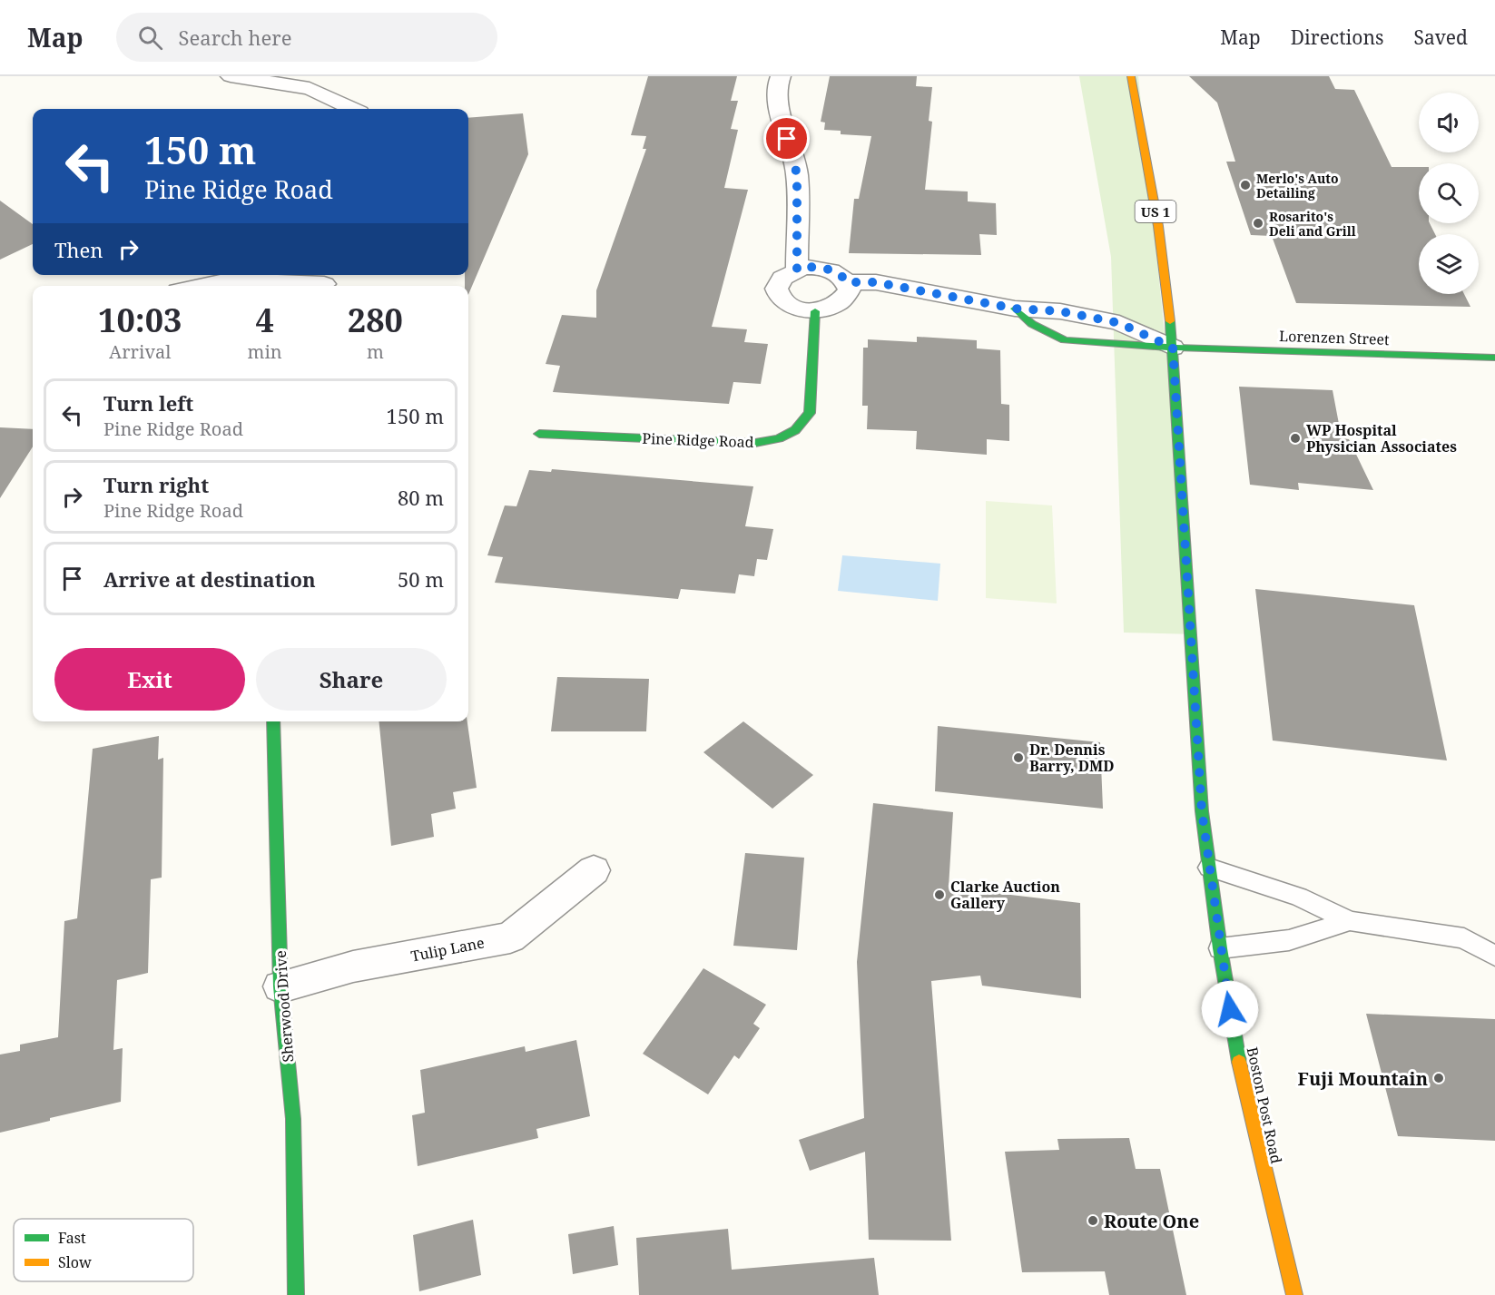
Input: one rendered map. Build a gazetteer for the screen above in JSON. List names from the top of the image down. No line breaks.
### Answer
{"streets":{"main road":["US 1","Lorenzen Street","Pine Ridge Road","Sherwood Drive","Boston Post Road"],"street":["Tulip Lane"]},"crossings":[["Lorenzen Street","Boston Post Road"],["Tulip Lane","Sherwood Drive"]],"places":["Merlo's Auto Detailing","Rosarito's Deli and Grill","WP Hospital Physician Associates","Dr. Dennis Barry, DMD","Clarke Auction Gallery","Fuji Mountain","Route One"],"legend":["Fast","Slow"],"page":{"header":"Map","search":"Search here","nav":["Map","Directions","Saved"],"turn":["150 m","Pine Ridge Road"],"then":"Then","eta":["10:03","Arrival","4","min","280","m"],"list":[{"name":"Turn left","note":"Pine Ridge Road","value":"150 m"},{"name":"Turn right","note":"Pine Ridge Road","value":"80 m"},{"name":"Arrive at destination","value":"50 m"}],"buttons":["Exit","Share"]}}
